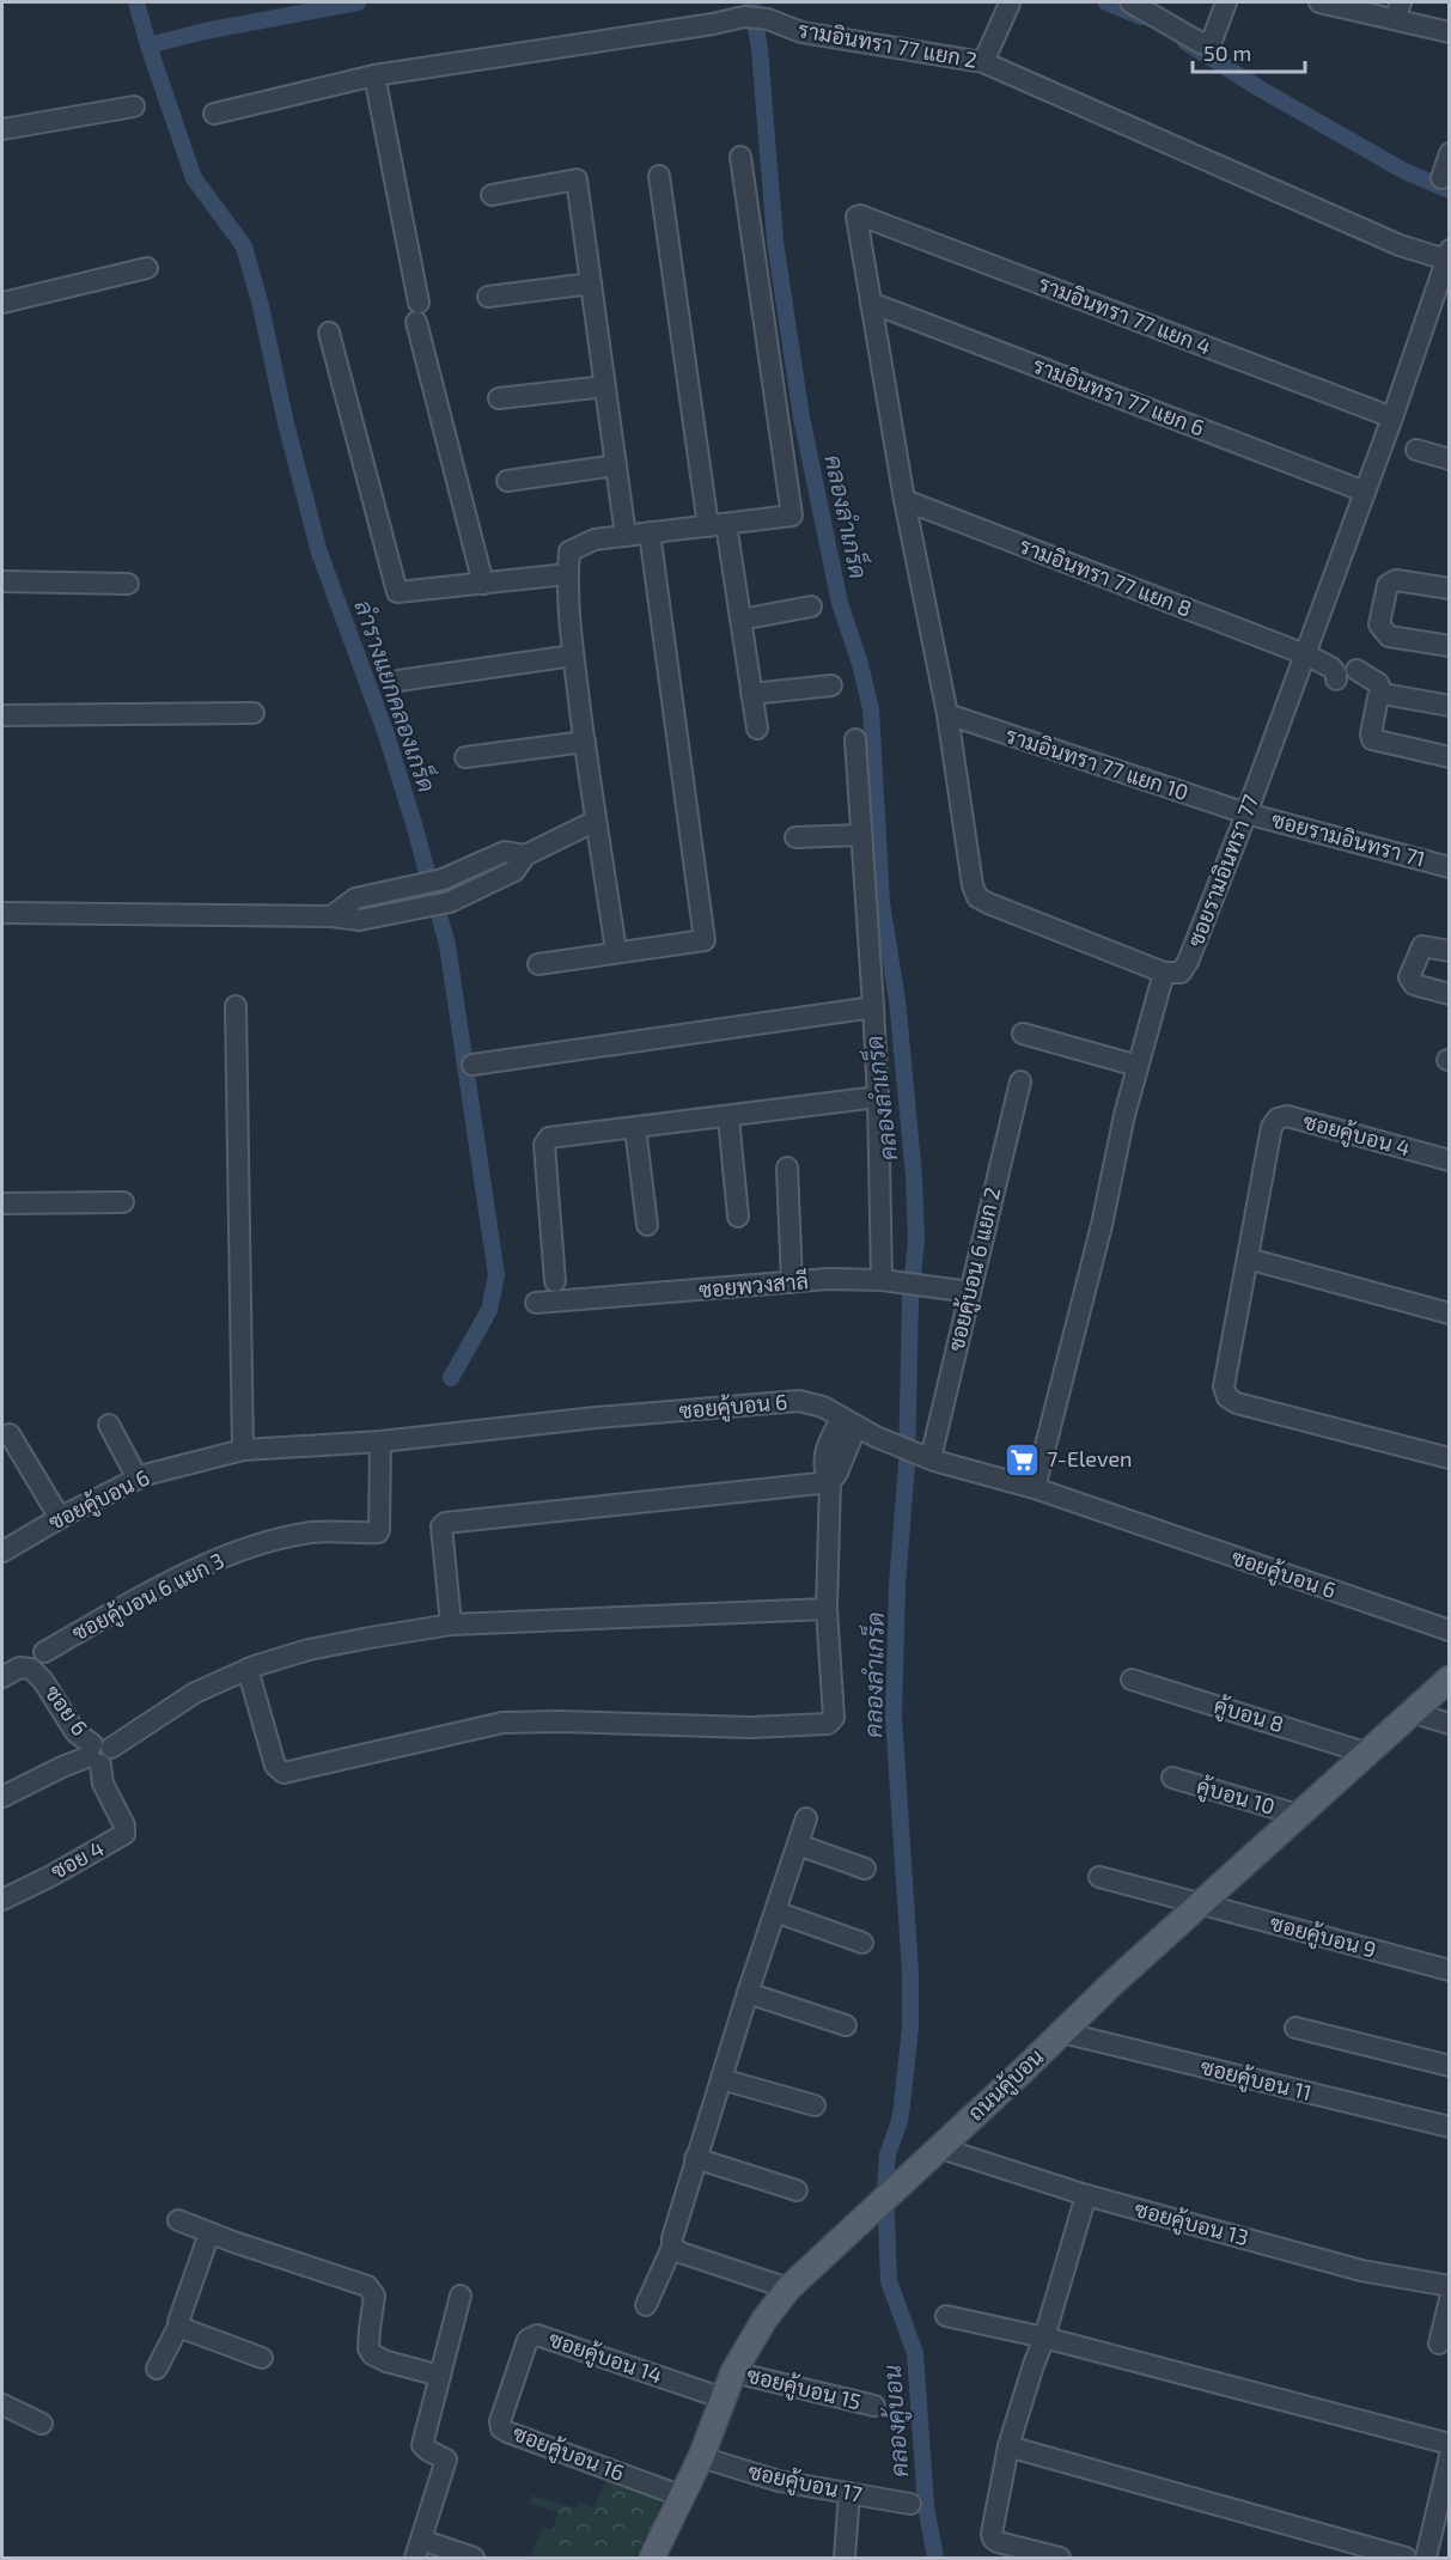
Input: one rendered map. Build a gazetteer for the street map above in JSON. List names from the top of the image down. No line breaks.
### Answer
{"streets":{"main road":["ถนนคู้บอน"],"street":["รามอินทรา 77 แยก 2","รามอินทรา 77 แยก 4","รามอินทรา 77 แยก 6","รามอินทรา 77 แยก 8","รามอินทรา 77 แยก 10","ซอยรามอินทรา 71","ซอยรามอินทรา 77","ซอยคู้บอน 4","ซอยคู้บอน 6 แยก 2","ซอยพวงสาลี","ซอยคู้บอน 6","ซอยคู้บอน 6 แยก 3","ซอย 6","คู้บอน 8","คู้บอน 10","ซอย 4","ซอยคู้บอน 9","ซอยคู้บอน 11","ซอยคู้บอน 13","ซอยคู้บอน 14","ซอยคู้บอน 15","ซอยคู้บอน 16","ซอยคู้บอน 17"]},"crossings":[["รามอินทรา 77 แยก 2","ซอยรามอินทรา 77"],["รามอินทรา 77 แยก 4","รามอินทรา 77 แยก 6"],["รามอินทรา 77 แยก 4","ซอยรามอินทรา 77"],["รามอินทรา 77 แยก 6","ซอยรามอินทรา 77"],["รามอินทรา 77 แยก 8","ซอยรามอินทรา 77"],["รามอินทรา 77 แยก 10","ซอยรามอินทรา 71"],["รามอินทรา 77 แยก 10","ซอยรามอินทรา 77"],["ซอยรามอินทรา 71","ซอยรามอินทรา 77"],["ซอยคู้บอน 6 แยก 2","ซอยพวงสาลี"],["ซอยคู้บอน 6 แยก 2","ซอยคู้บอน 6"],["ซอยคู้บอน 6","ซอยคู้บอน 6 แยก 3"],["ซอย 6","ซอย 4"],["คู้บอน 8","ถนนคู้บอน"],["คู้บอน 10","ถนนคู้บอน"],["ซอยคู้บอน 9","ถนนคู้บอน"],["ซอยคู้บอน 11","ถนนคู้บอน"],["ถนนคู้บอน","ซอยคู้บอน 13"],["ถนนคู้บอน","ซอยคู้บอน 14"],["ถนนคู้บอน","ซอยคู้บอน 15"],["ถนนคู้บอน","ซอยคู้บอน 16"],["ถนนคู้บอน","ซอยคู้บอน 17"],["ซอยคู้บอน 14","ซอยคู้บอน 16"]],"water":["คลองลำเกร็ด","ลำรางแยกคลองเกร็ด","คลองคู้บอน"],"places":{"supermarket":["7-Eleven"]},"scale_bar":"50 m"}
